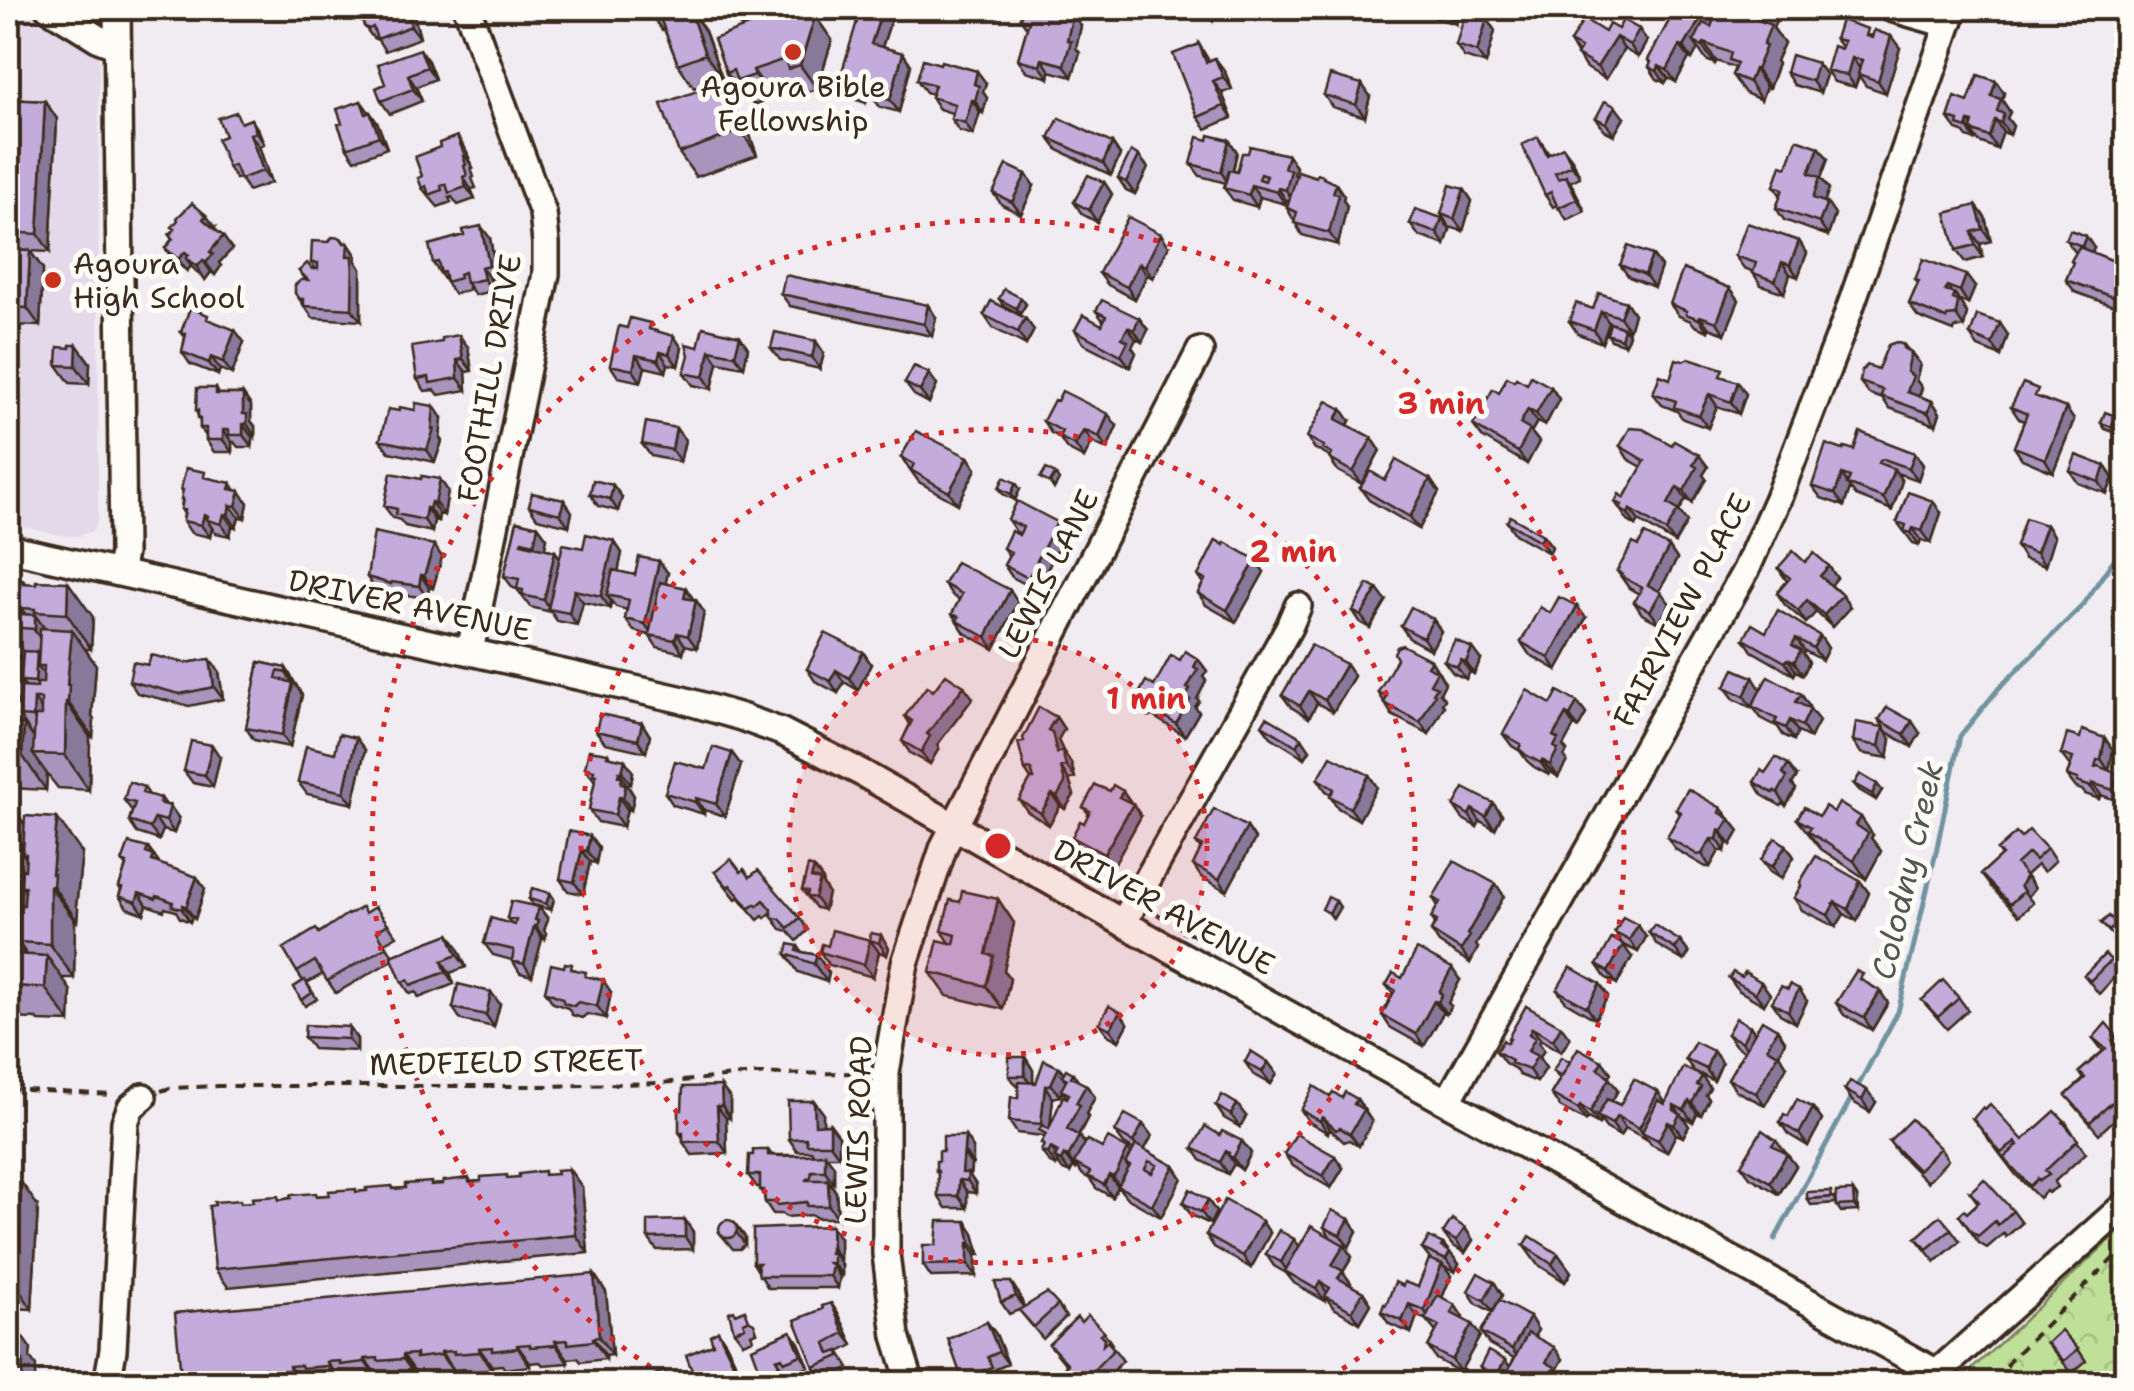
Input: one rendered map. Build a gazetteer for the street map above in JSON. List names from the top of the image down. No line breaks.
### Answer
{"streets":{"street":["FOOTHILL DRIVE","LEWIS LANE","DRIVER AVENUE","FAIRVIEW PLACE","LEWIS ROAD"],"path":["MEDFIELD STREET"]},"crossings":[["FOOTHILL DRIVE","DRIVER AVENUE"],["LEWIS LANE","DRIVER AVENUE"],["LEWIS LANE","LEWIS ROAD"],["DRIVER AVENUE","FAIRVIEW PLACE"],["DRIVER AVENUE","LEWIS ROAD"]],"water":["Colodny Creek"],"places":["Agoura Bible Fellowship","Agoura High School"],"rings":["3 min","2 min","1 min"]}
